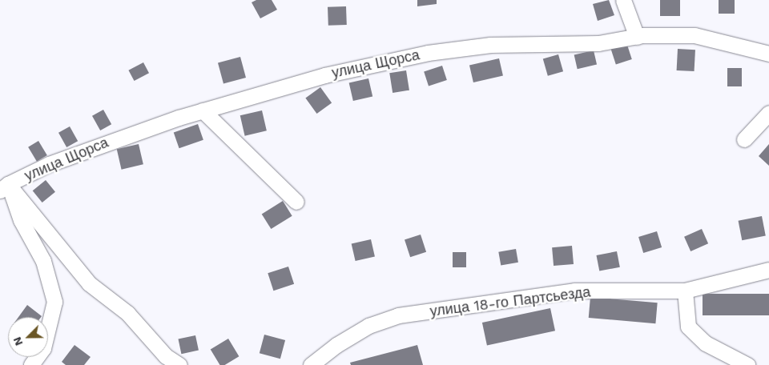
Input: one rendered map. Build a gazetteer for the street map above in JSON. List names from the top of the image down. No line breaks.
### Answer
{"streets":{"street":["улица Щорса","улица 18-го Партсьезда"]},"north":"bottom left"}
